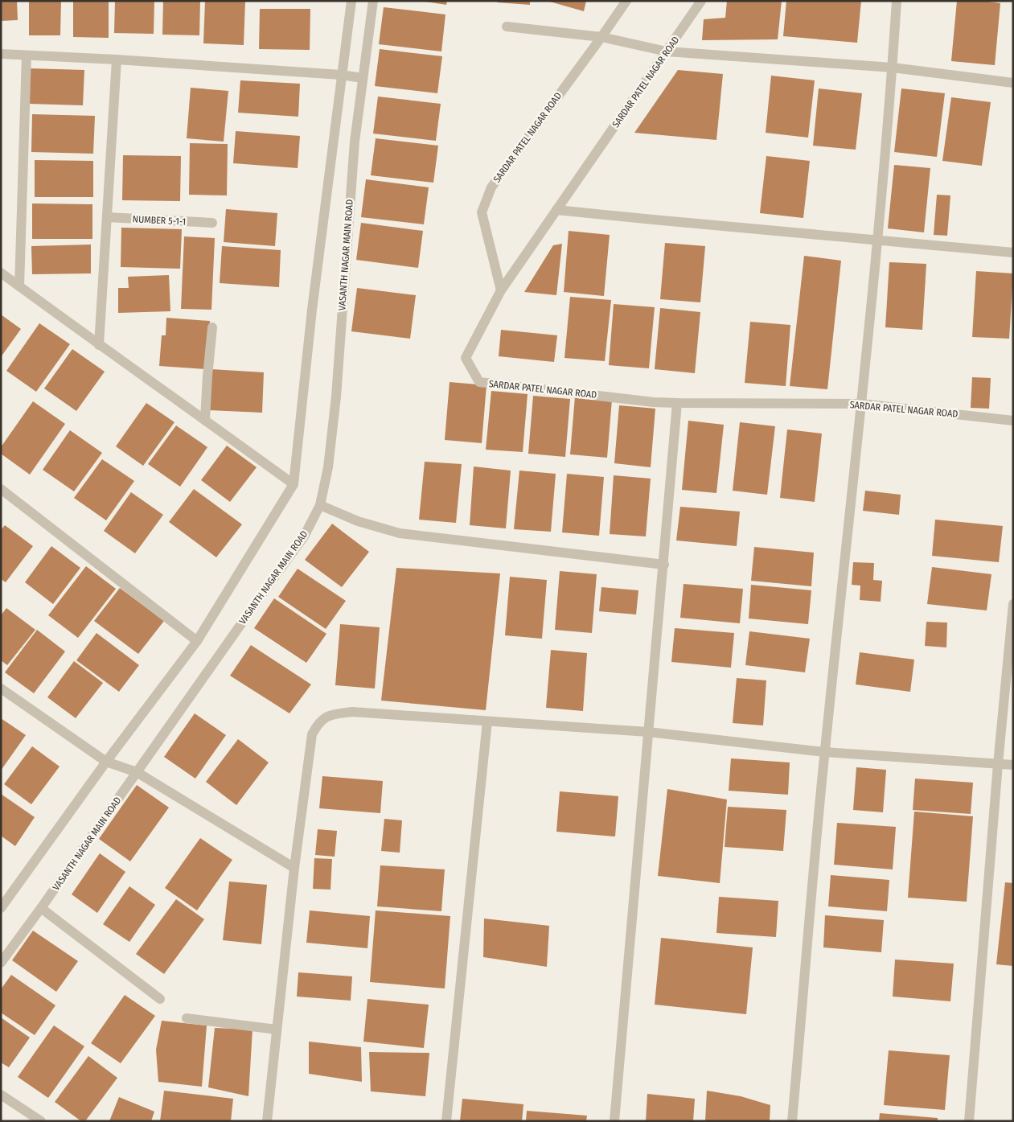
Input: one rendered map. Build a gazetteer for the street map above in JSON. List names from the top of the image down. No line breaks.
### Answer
{"streets":{"street":["SARDAR PATEL NAGAR ROAD","NUMBER 5-1-1","VASANTH NAGAR MAIN ROAD"]}}
